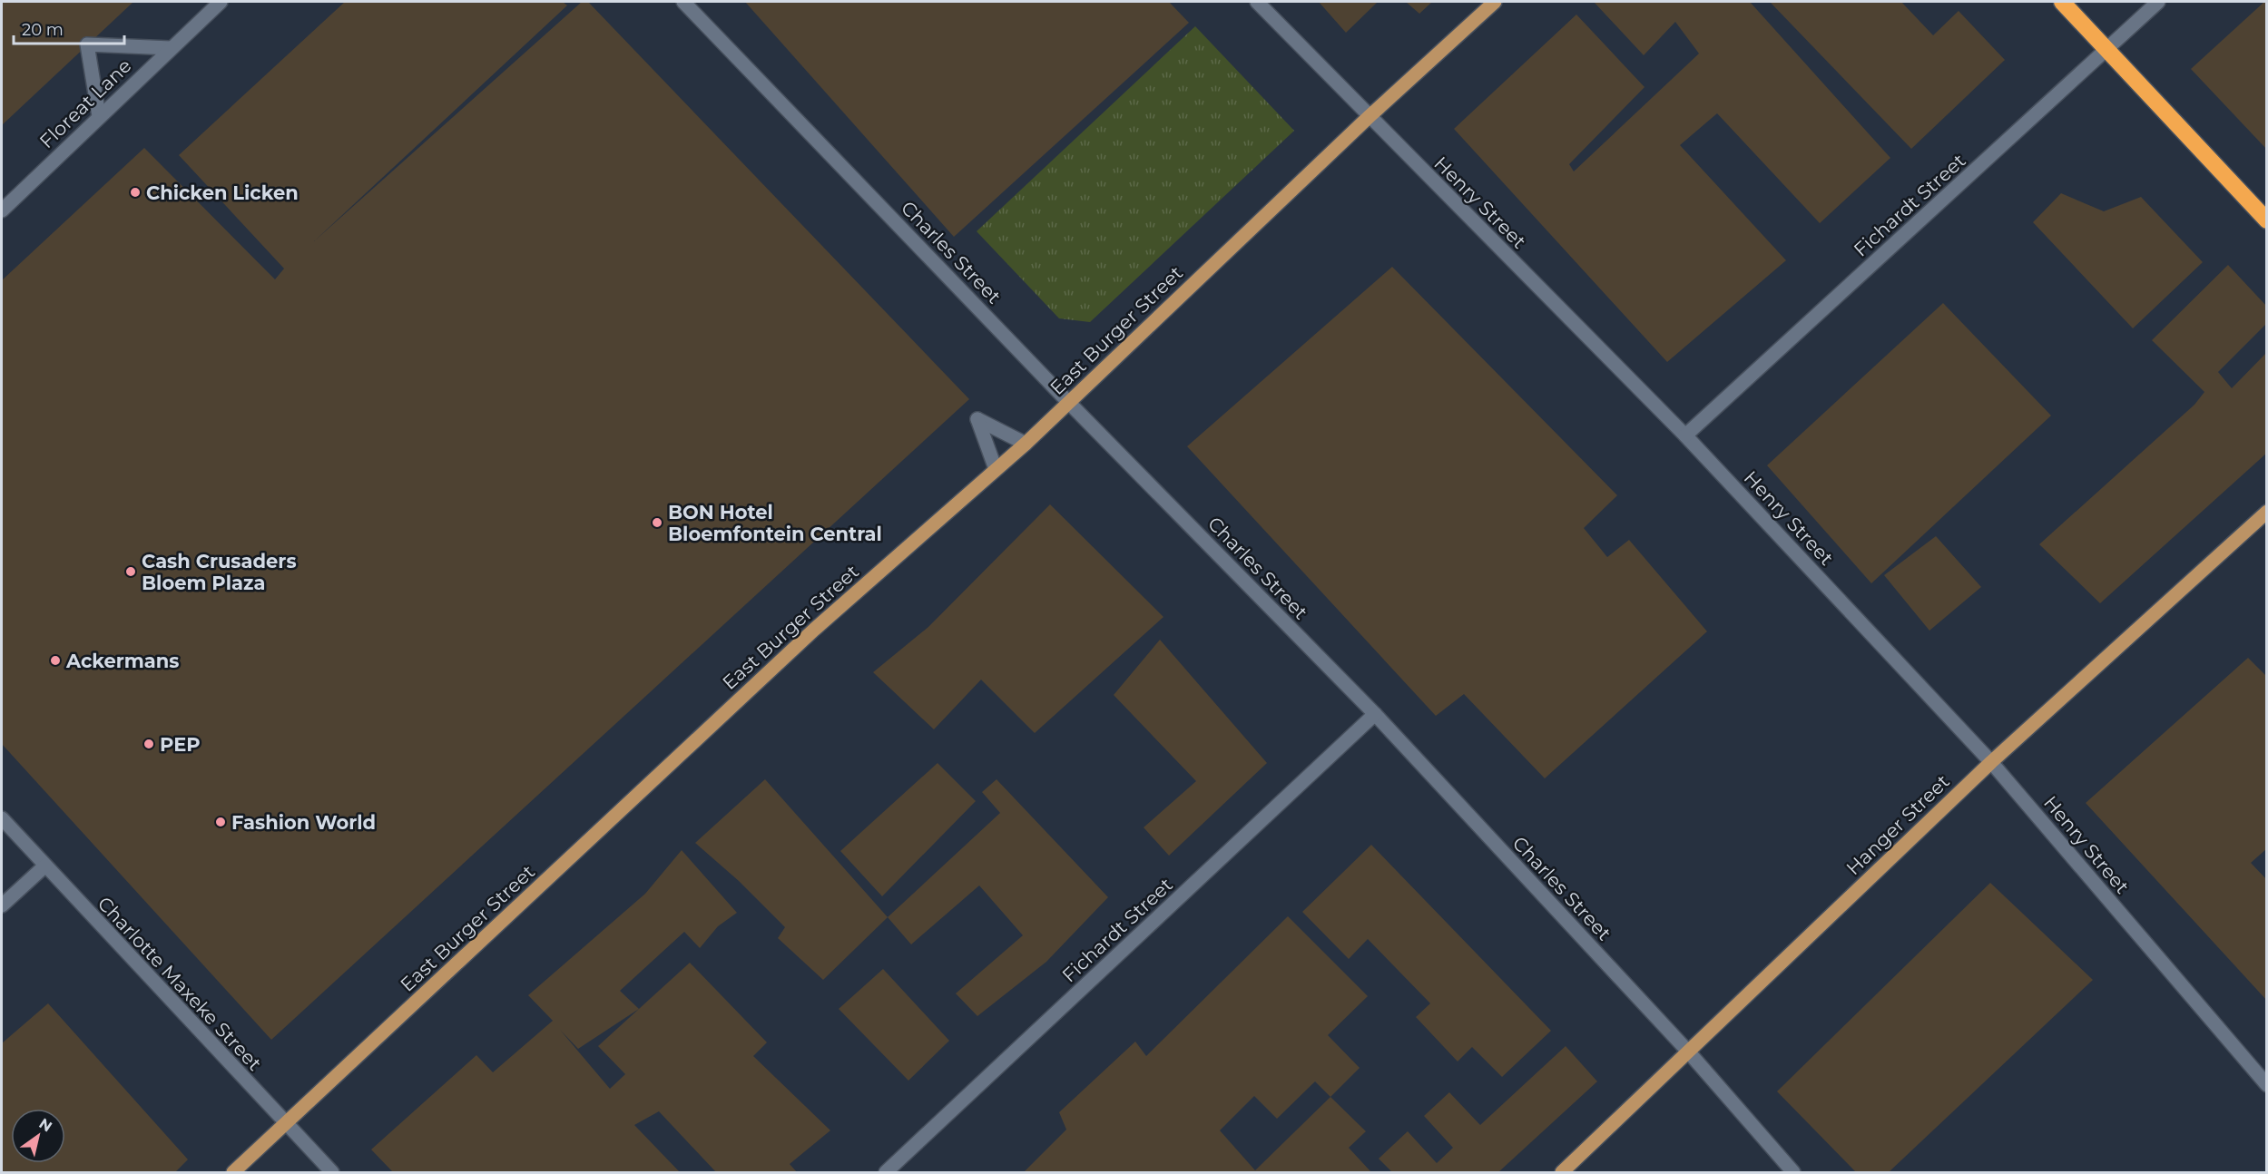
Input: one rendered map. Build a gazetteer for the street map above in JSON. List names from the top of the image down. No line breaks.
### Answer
{"streets":{"main road":["East Burger Street","Hanger Street"],"street":["Floreat Lane","Henry Street","Fichardt Street","Charles Street","Charlotte Maxeke Street"]},"crossings":[["Henry Street","Fichardt Street"],["Henry Street","East Burger Street"],["Henry Street","Hanger Street"],["Fichardt Street","Charles Street"],["Charles Street","East Burger Street"],["Charles Street","Hanger Street"],["East Burger Street","Charlotte Maxeke Street"]],"places":["Chicken Licken","BON Hotel Bloemfontein Central","Cash Crusaders Bloem Plaza","Ackermans","PEP","Fashion World"],"scale_bar":"20 m","north":"top right"}
